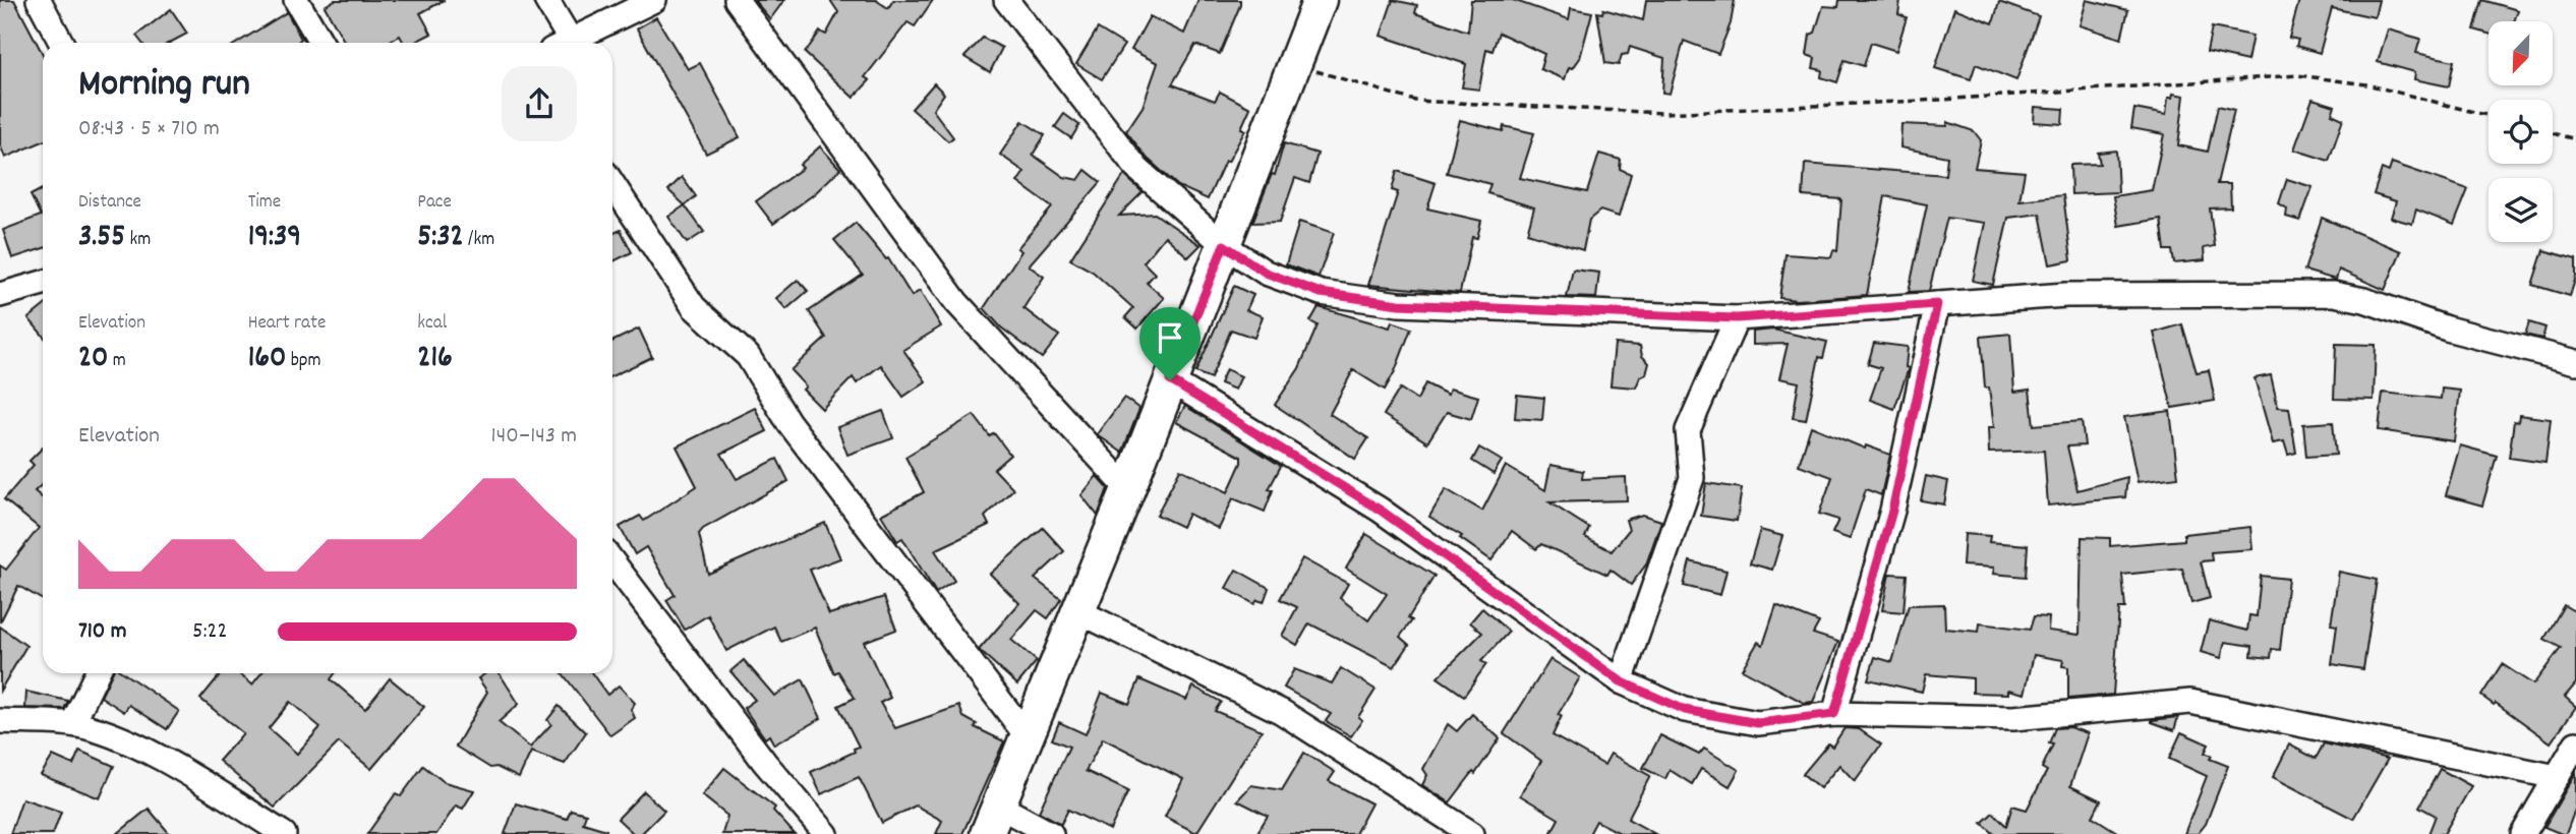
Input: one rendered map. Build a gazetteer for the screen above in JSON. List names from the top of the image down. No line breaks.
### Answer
{"north":"bottom left","page":{"heading":["Morning run","08:43 · 5 × 710 m"],"stats":[["Distance","3.55 km"],["Time","19:39"],["Pace","5:32 /km"],["Elevation","20 m"],["Heart rate","160 bpm"],["kcal","216"]],"chart":["Elevation","140–143 m"],"list":[{"name":"710 m","note":"5:22"}]}}
